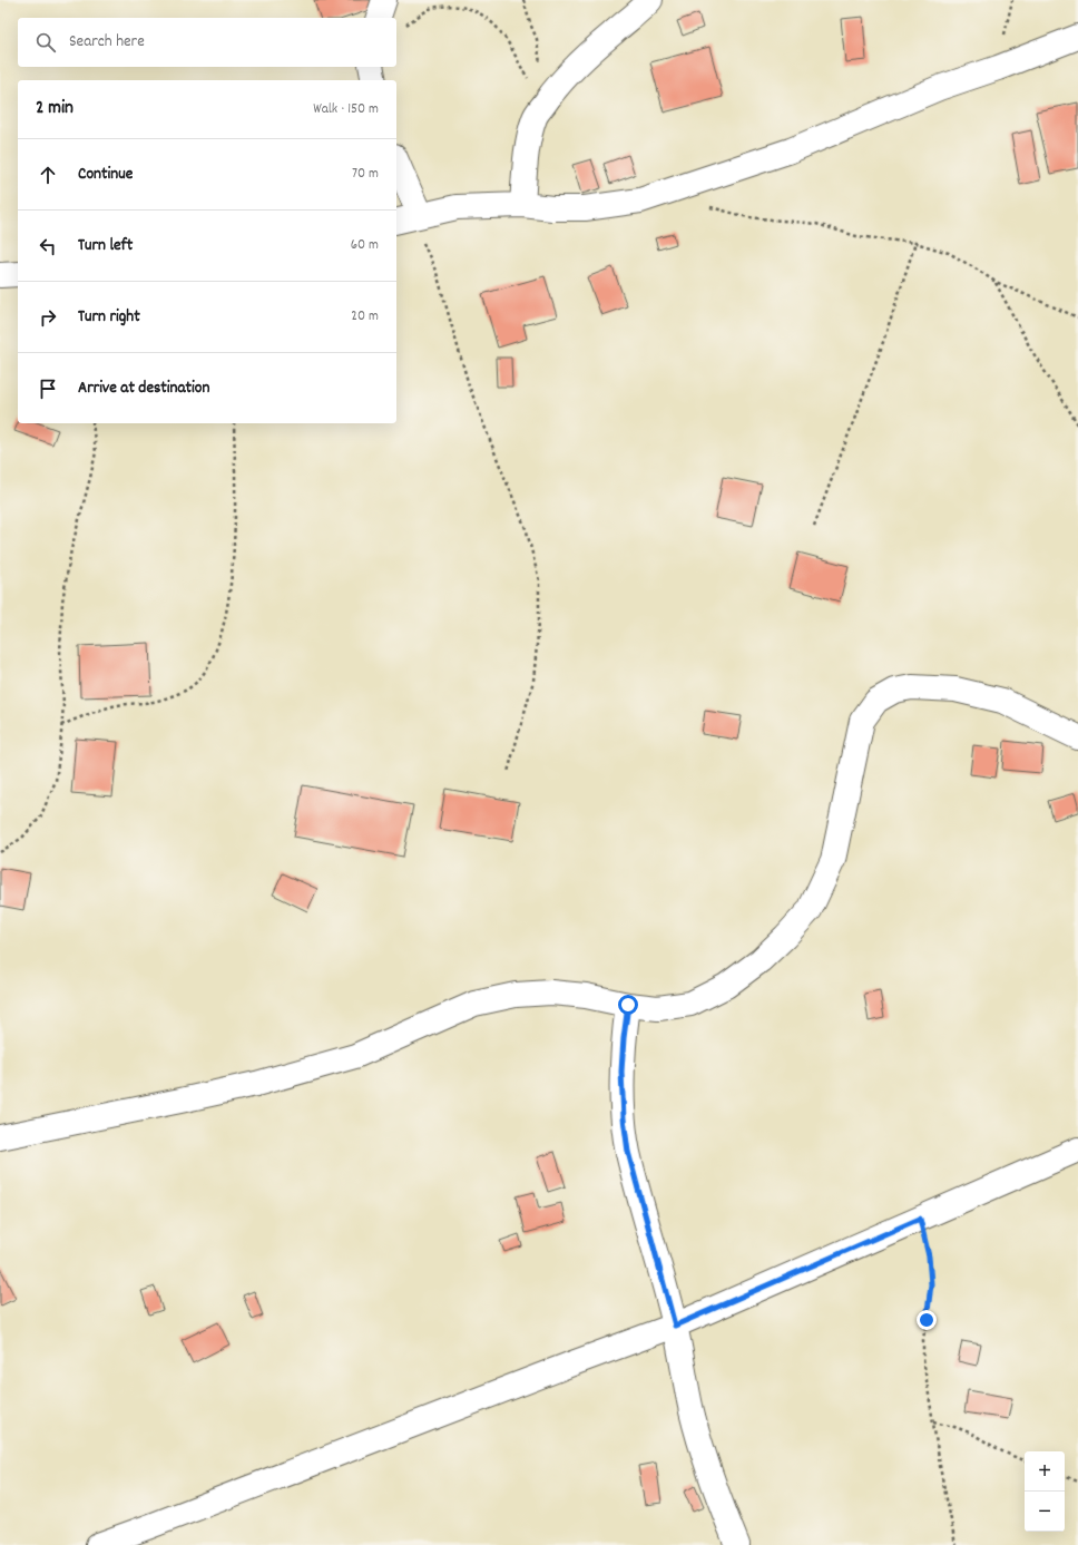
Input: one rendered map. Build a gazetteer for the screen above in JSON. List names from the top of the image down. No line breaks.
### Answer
{"page":{"search":"Search here","heading":["2 min","Walk · 150 m"],"list":[["Continue","70 m"],["Turn left","60 m"],["Turn right","20 m"],"Arrive at destination"],"map_buttons":["+","−"]}}
